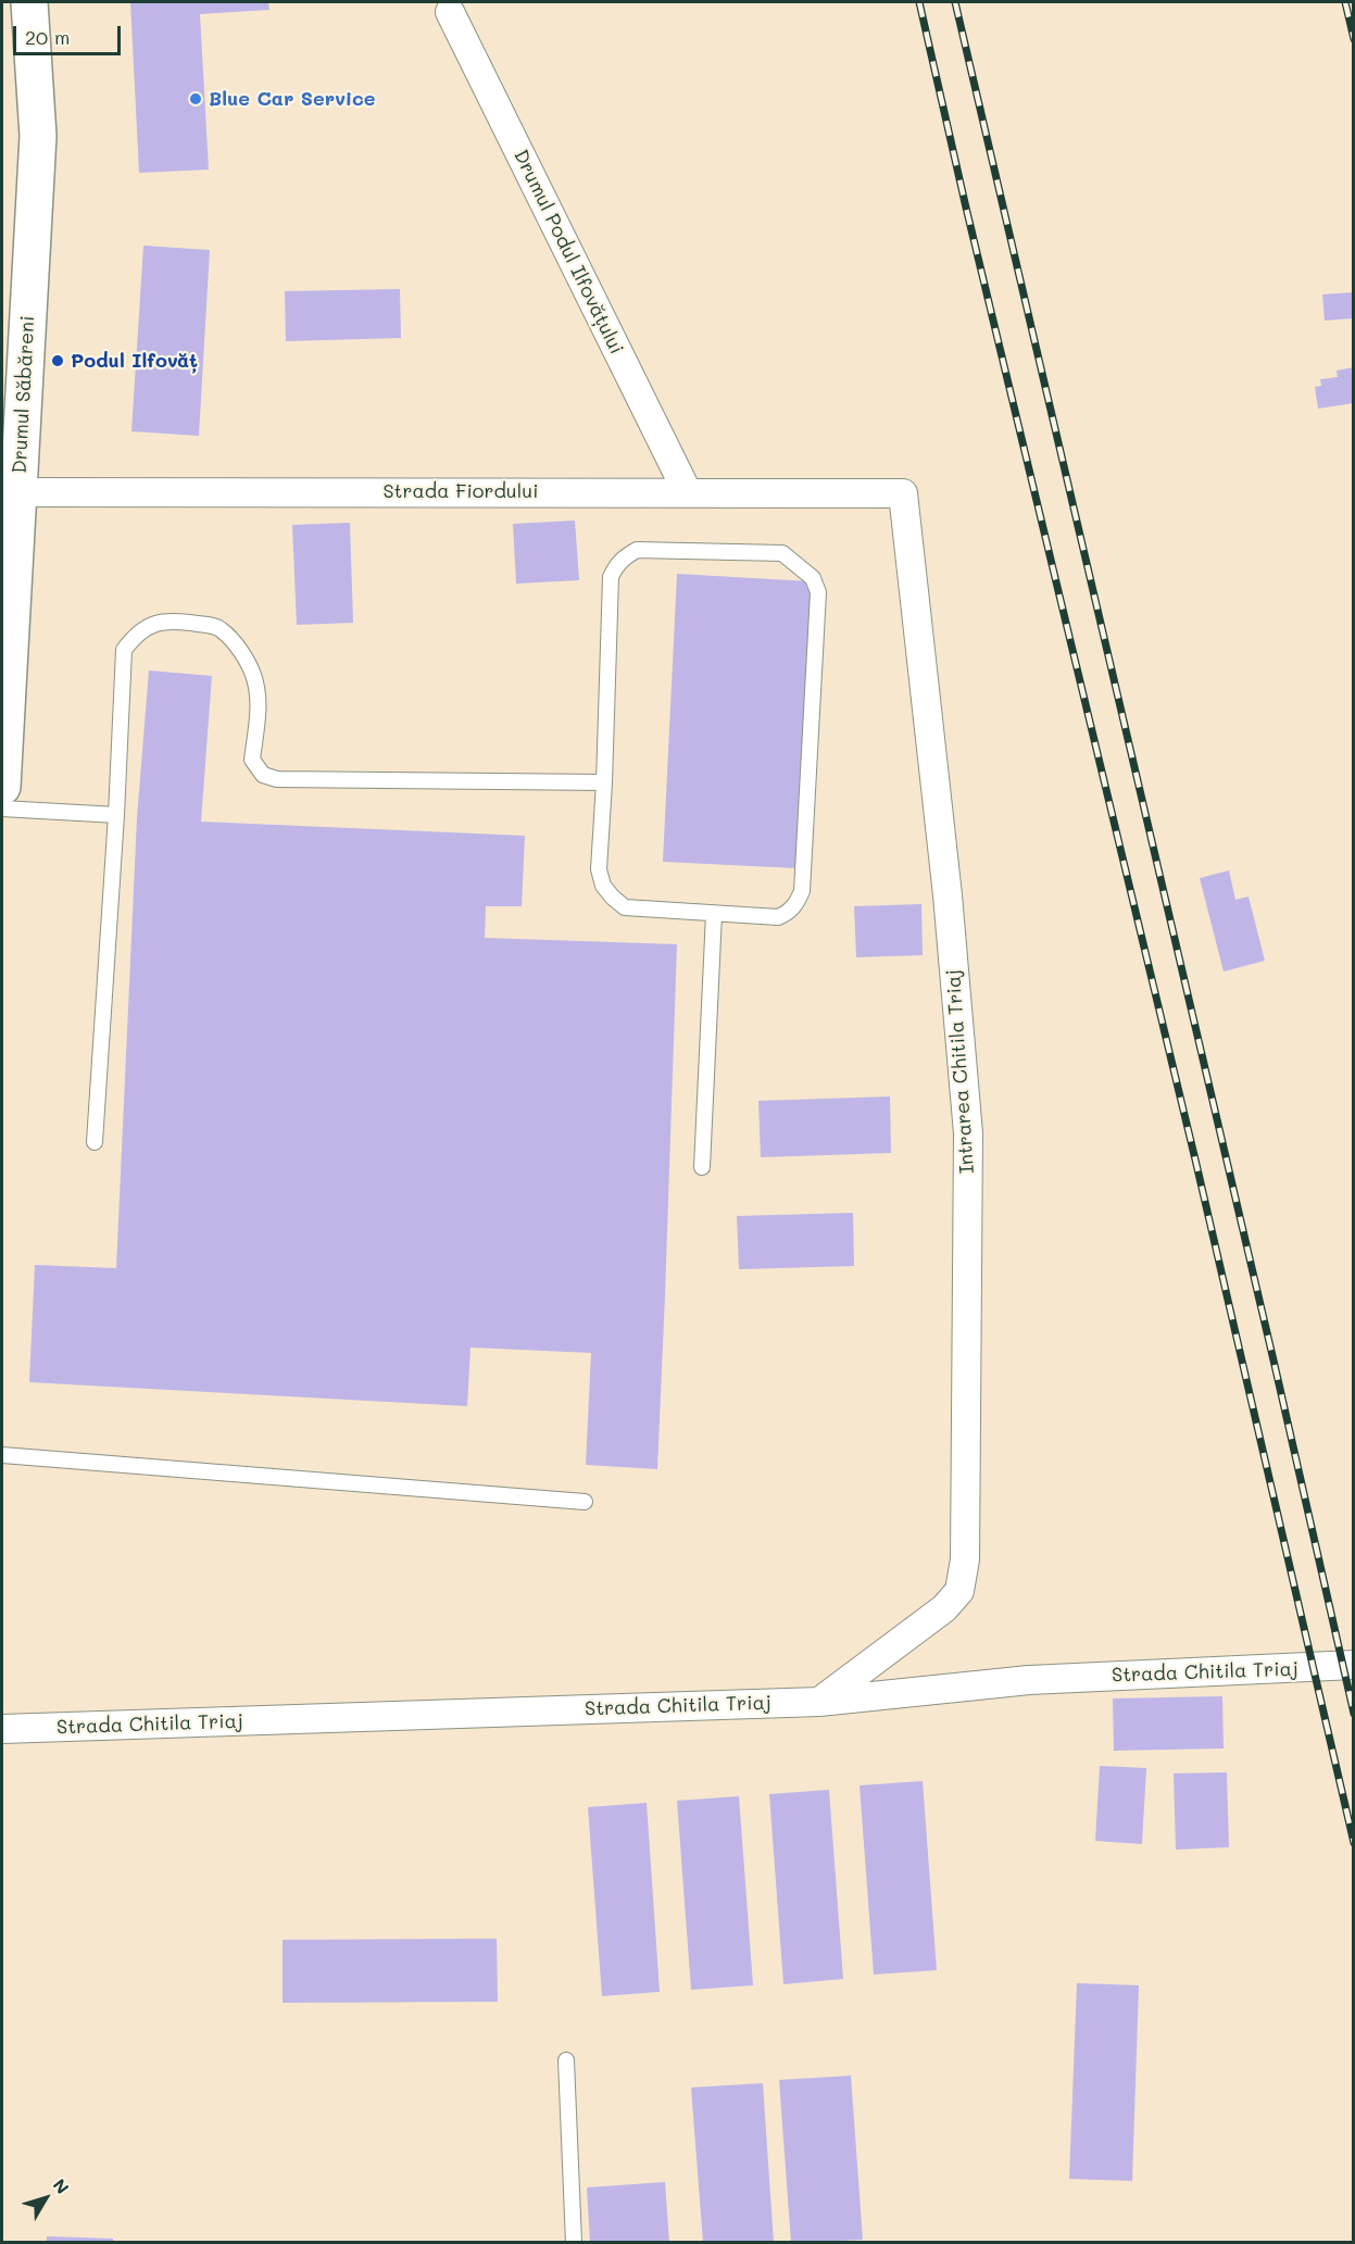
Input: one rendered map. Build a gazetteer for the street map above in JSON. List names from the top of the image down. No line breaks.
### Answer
{"streets":{"main road":["Drumul Săbăreni"],"street":["Drumul Podul Ilfovățului","Strada Fiordului","Intrarea Chitila Triaj","Strada Chitila Triaj"]},"crossings":[["Drumul Podul Ilfovățului","Strada Fiordului"],["Drumul Săbăreni","Strada Fiordului"],["Strada Fiordului","Intrarea Chitila Triaj"],["Intrarea Chitila Triaj","Strada Chitila Triaj"]],"places":["Blue Car Service","Podul Ilfovăț"],"scale_bar":"20 m","north":"top right"}
